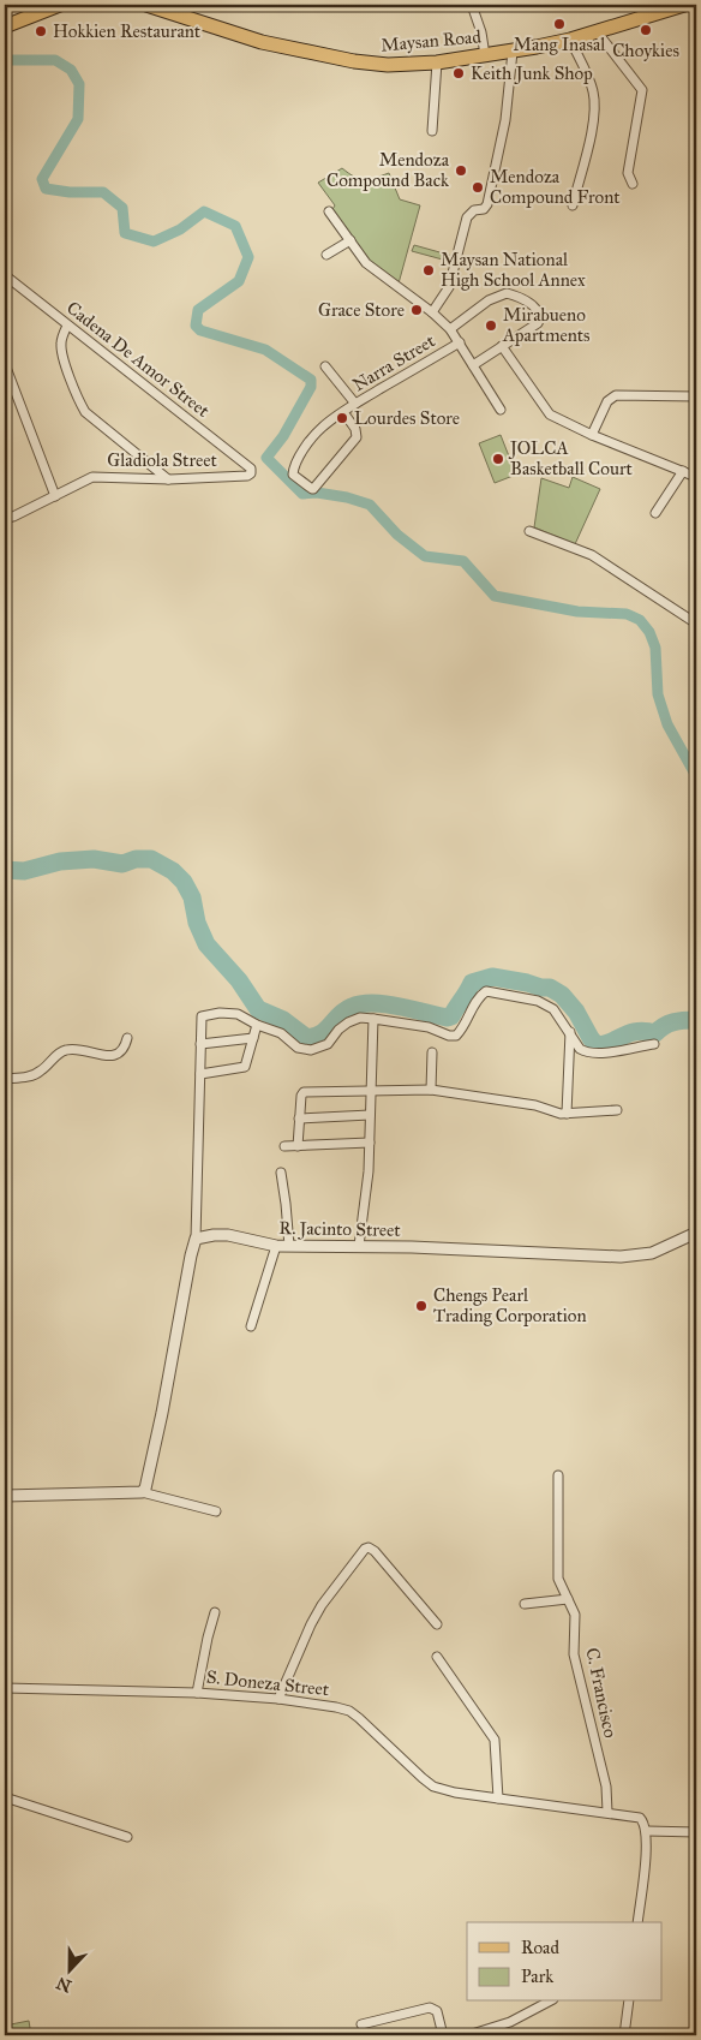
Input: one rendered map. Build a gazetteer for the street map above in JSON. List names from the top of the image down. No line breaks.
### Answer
{"streets":{"main road":["Maysan Road"],"street":["Cadena De Amor Street","Narra Street","Gladiola Street","R. Jacinto Street","S. Doneza Street","C. Francisco"]},"crossings":[["Cadena De Amor Street","Gladiola Street"],["S. Doneza Street","C. Francisco"]],"places":["Mang Inasal","Choykies","Hokkien Restaurant","Keith Junk Shop","Mendoza Compound Back","Mendoza Compound Front","Maysan National High School Annex","Grace Store","Mirabueno Apartments","Lourdes Store","JOLCA Basketball Court","Chengs Pearl Trading Corporation"],"legend":["Road","Park"],"north":"bottom"}
